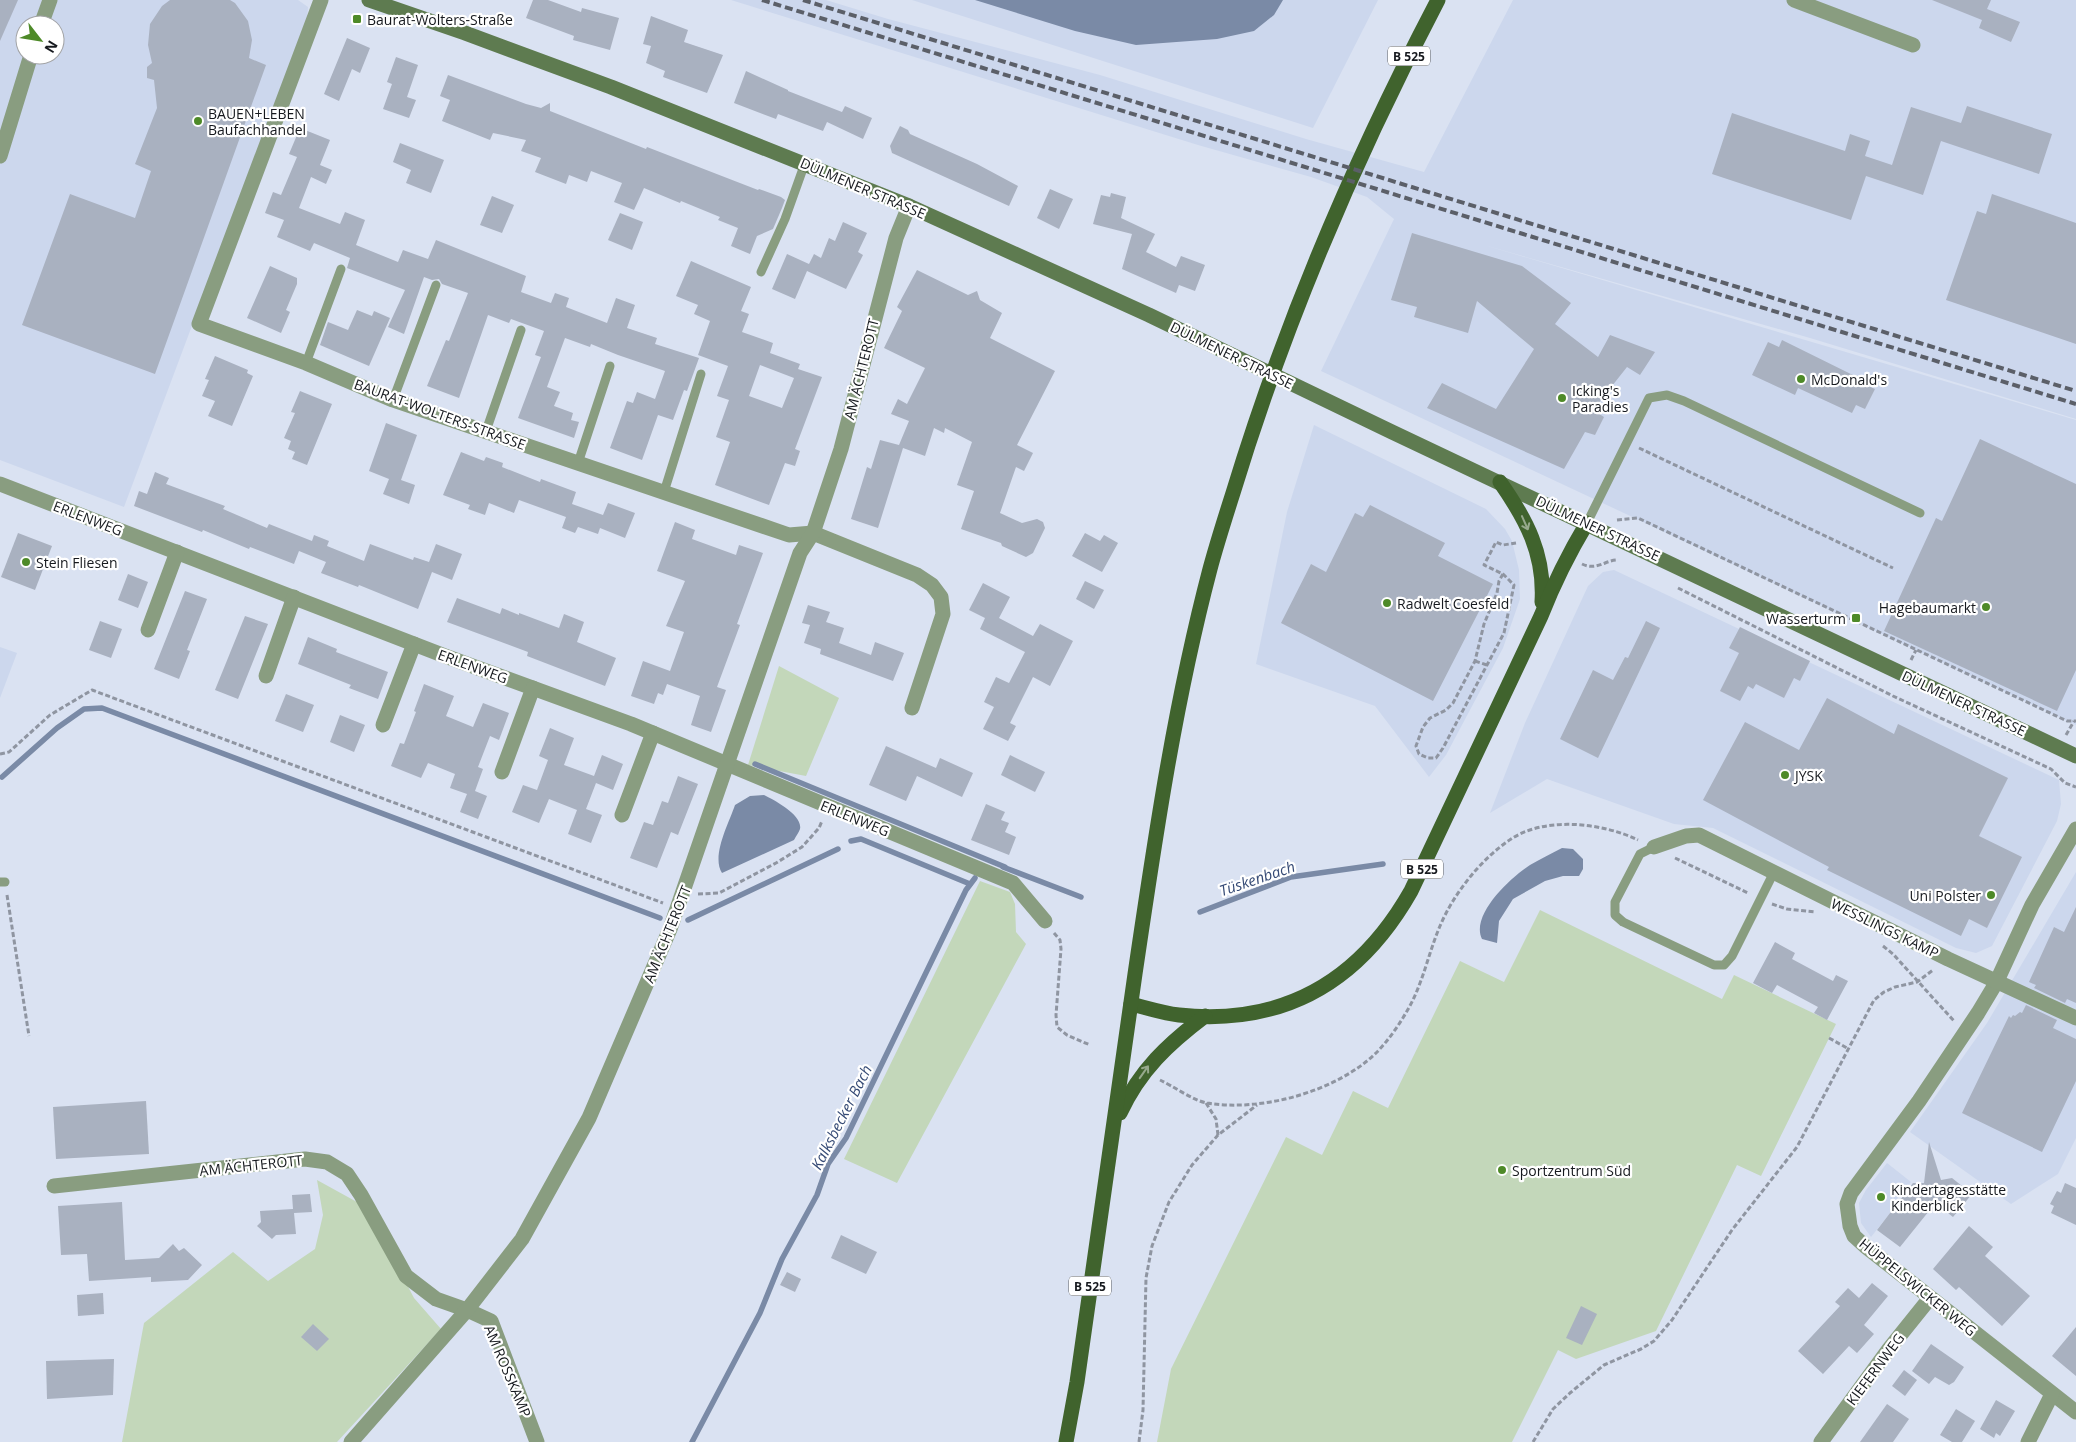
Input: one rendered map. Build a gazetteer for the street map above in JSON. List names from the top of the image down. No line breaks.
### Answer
{"streets":{"main road":["B 525"],"street":["DÜLMENER STRASSE","AM ÄCHTEROTT","BAURAT-WOLTERS-STRASSE","ERLENWEG","WESSLINGS KAMP","HÜPPELSWICKER WEG","KIEFERNWEG","AM ROSSKAMP"]},"crossings":[["B 525","DÜLMENER STRASSE"],["DÜLMENER STRASSE","AM ÄCHTEROTT"],["AM ÄCHTEROTT","BAURAT-WOLTERS-STRASSE"],["AM ÄCHTEROTT","ERLENWEG"],["AM ÄCHTEROTT","AM ROSSKAMP"],["WESSLINGS KAMP","HÜPPELSWICKER WEG"],["HÜPPELSWICKER WEG","KIEFERNWEG"]],"water":["Tüskenbach","Kalksbecker Bach"],"places":{"transit":["Baurat-Wolters-Straße","Wasserturm"],"other":["BAUEN+LEBEN Baufachhandel","McDonald's","Icking's Paradies","Stein Fliesen","Radwelt Coesfeld","Hagebaumarkt","JYSK","Uni Polster","Sportzentrum Süd","Kindertagesstätte Kinderblick"]},"north":"bottom right"}
